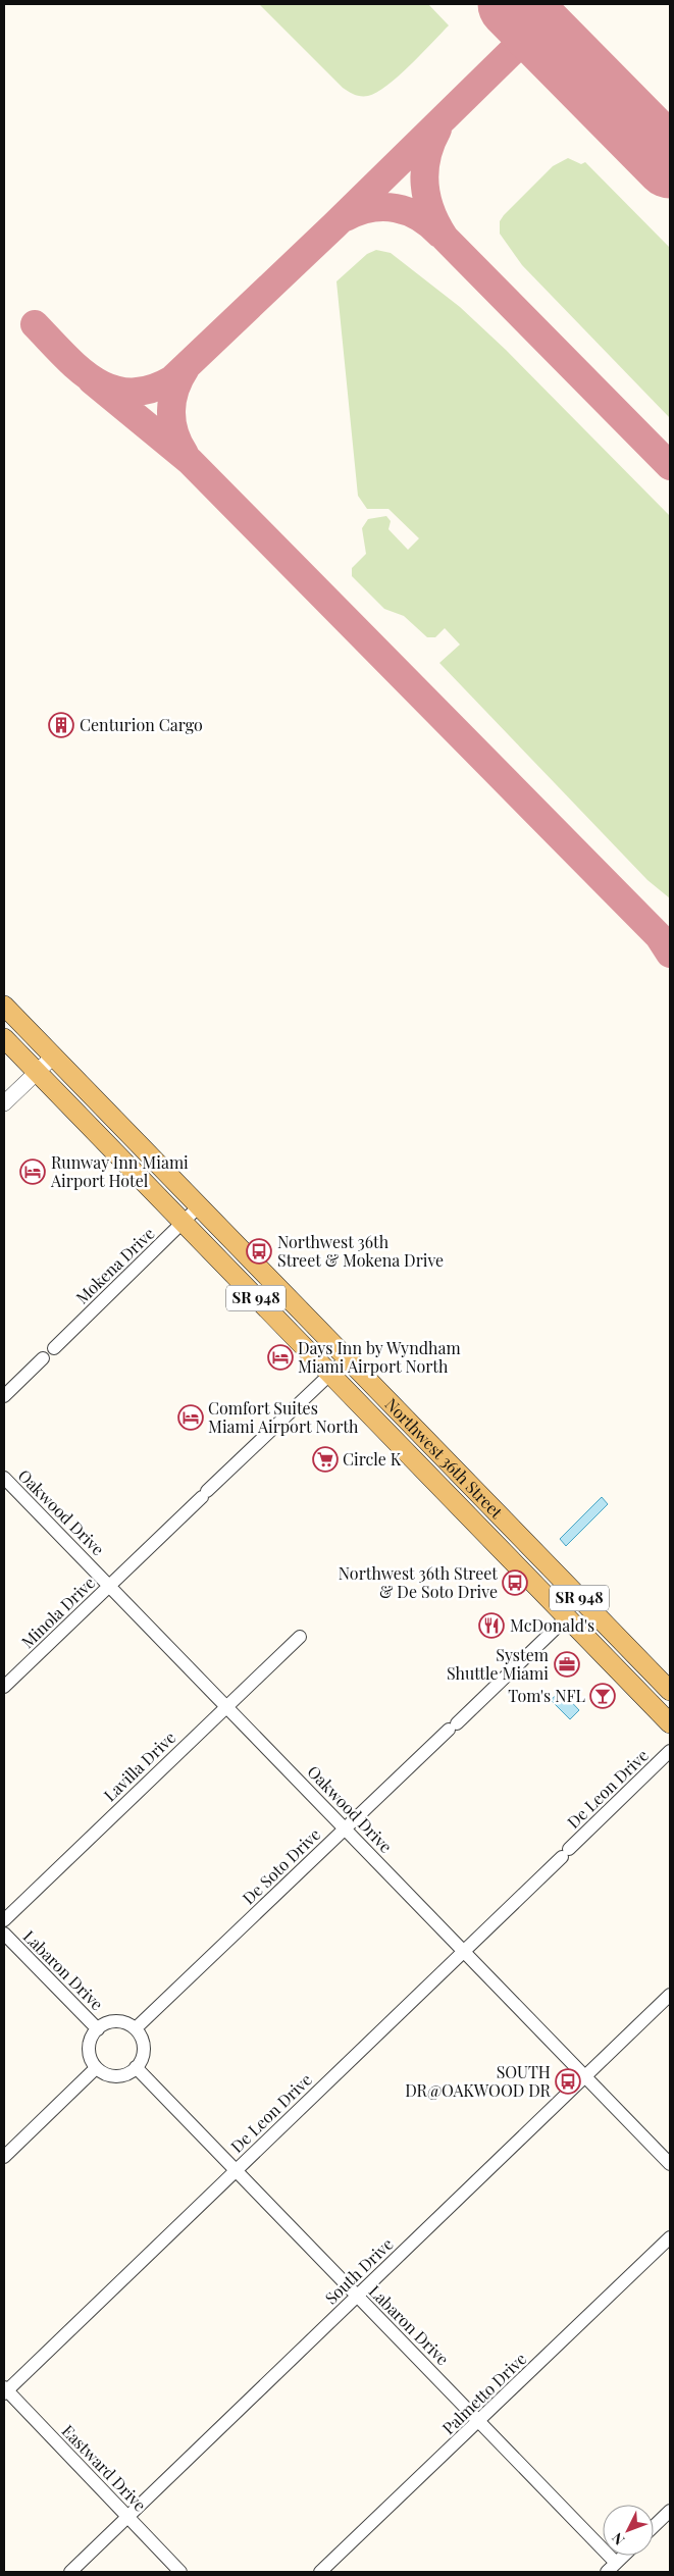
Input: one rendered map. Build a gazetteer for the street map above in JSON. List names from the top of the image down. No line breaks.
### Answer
{"streets":{"main road":["SR 948","Northwest 36th Street"],"street":["Mokena Drive","Oakwood Drive","Minola Drive","Lavilla Drive","De Leon Drive","De Soto Drive","Labaron Drive","South Drive","Palmetto Drive","Eastward Drive"]},"crossings":[["Mokena Drive","Northwest 36th Street"],["Northwest 36th Street","Minola Drive"],["Northwest 36th Street","De Soto Drive"],["Oakwood Drive","Minola Drive"],["Oakwood Drive","Lavilla Drive"],["Oakwood Drive","De Leon Drive"],["Oakwood Drive","De Soto Drive"],["Oakwood Drive","South Drive"],["De Leon Drive","Labaron Drive"],["De Leon Drive","Eastward Drive"],["De Soto Drive","Labaron Drive"],["Labaron Drive","South Drive"],["Labaron Drive","Palmetto Drive"],["South Drive","Eastward Drive"]],"places":{"building":["Centurion Cargo"],"hotel":["Runway Inn Miami Airport Hotel","Days Inn by Wyndham Miami Airport North","Comfort Suites Miami Airport North"],"bus stop":["Northwest 36th Street & Mokena Drive","Northwest 36th Street & De Soto Drive","SOUTH DR@OAKWOOD DR"],"supermarket":["Circle K"],"restaurant":["McDonald's"],"office":["System Shuttle Miami"],"bar":["Tom's NFL"]},"north":"bottom left"}
